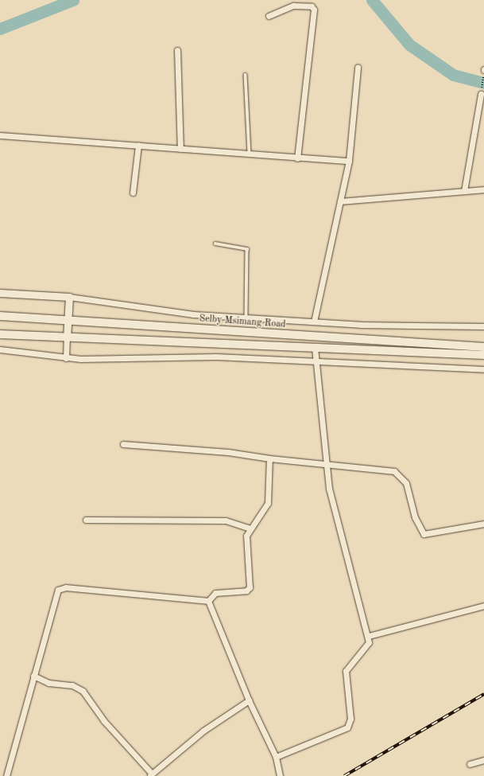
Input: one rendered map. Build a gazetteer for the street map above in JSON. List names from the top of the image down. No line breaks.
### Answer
{"streets":{"main road":["Selby Msimang Road"]}}
